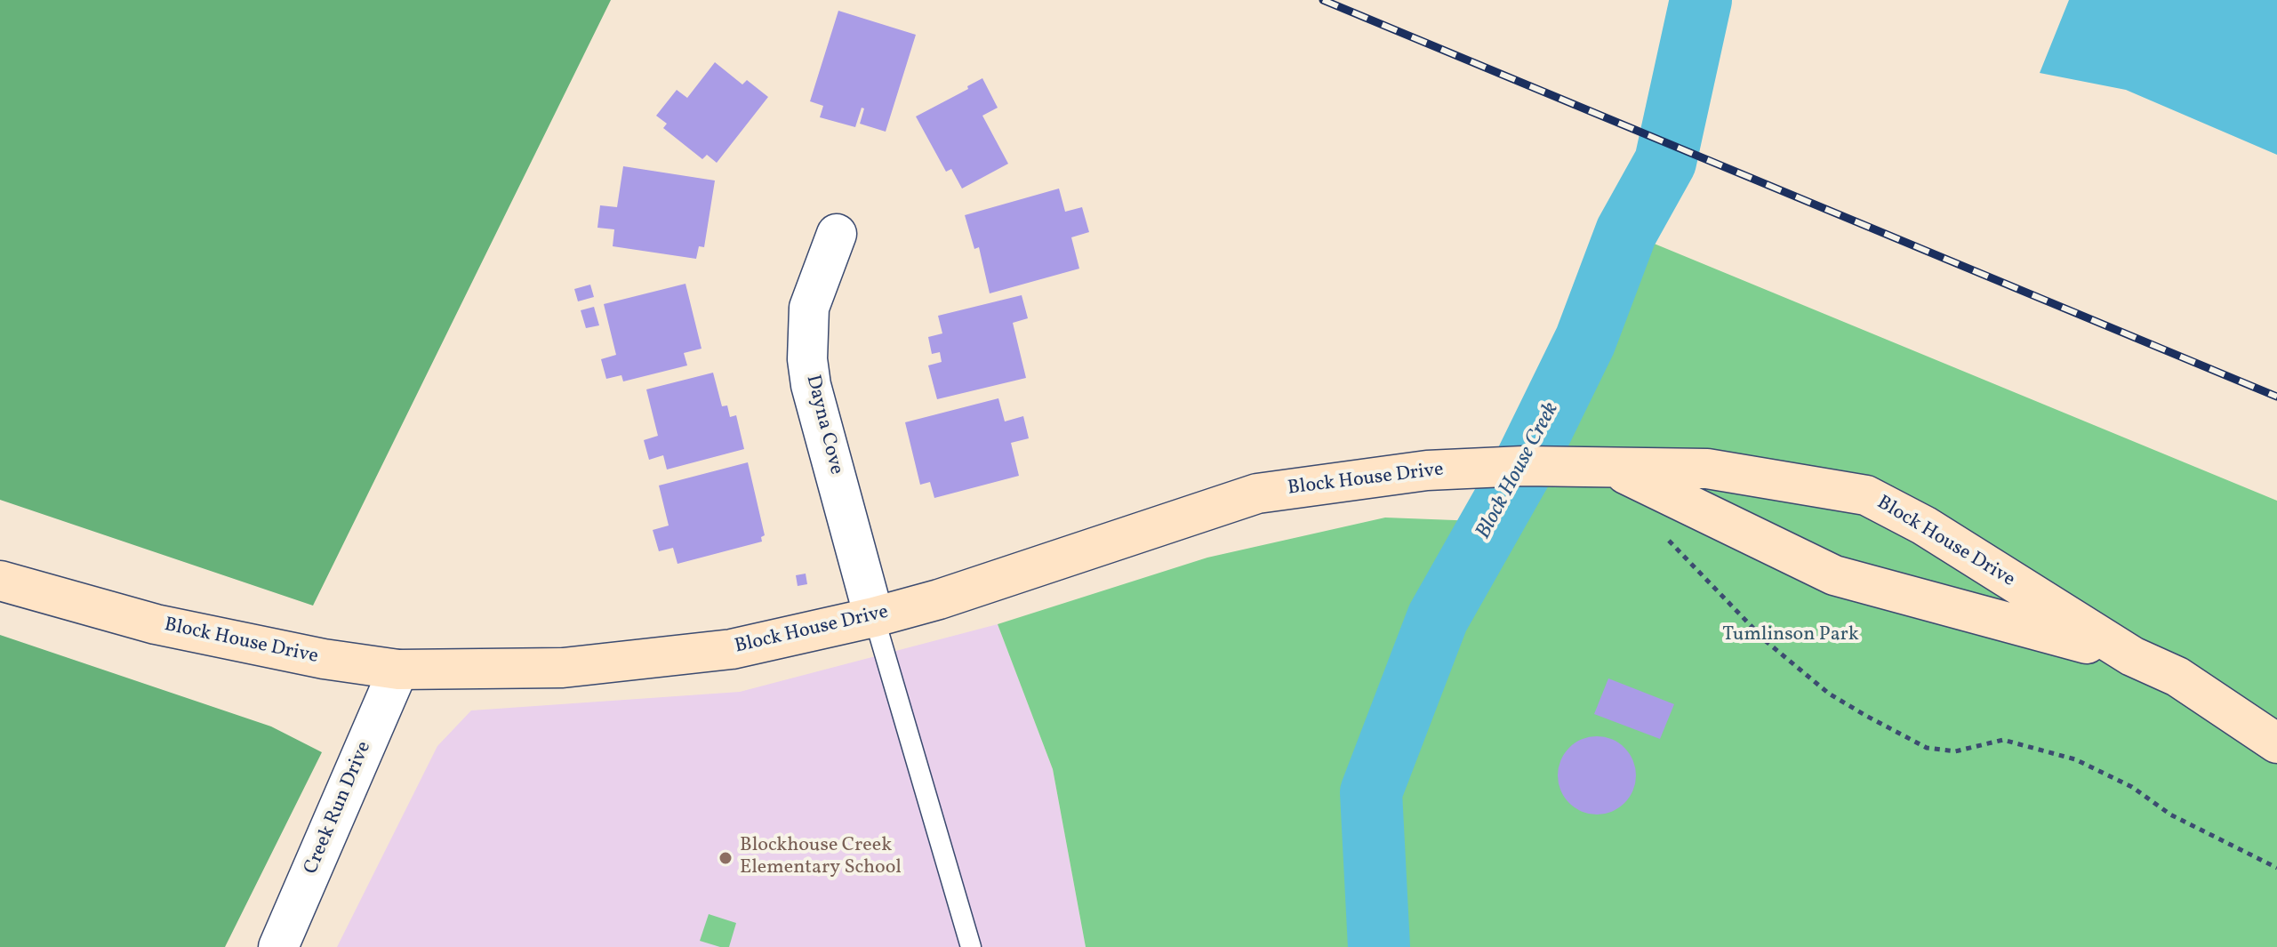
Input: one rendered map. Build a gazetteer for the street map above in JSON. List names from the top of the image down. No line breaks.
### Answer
{"streets":{"street":["Dayna Cove","Block House Drive","Creek Run Drive"]},"crossings":[["Dayna Cove","Block House Drive"],["Block House Drive","Creek Run Drive"]],"water":["Block House Creek"],"parks":["Tumlinson Park"],"places":["Blockhouse Creek Elementary School"]}
